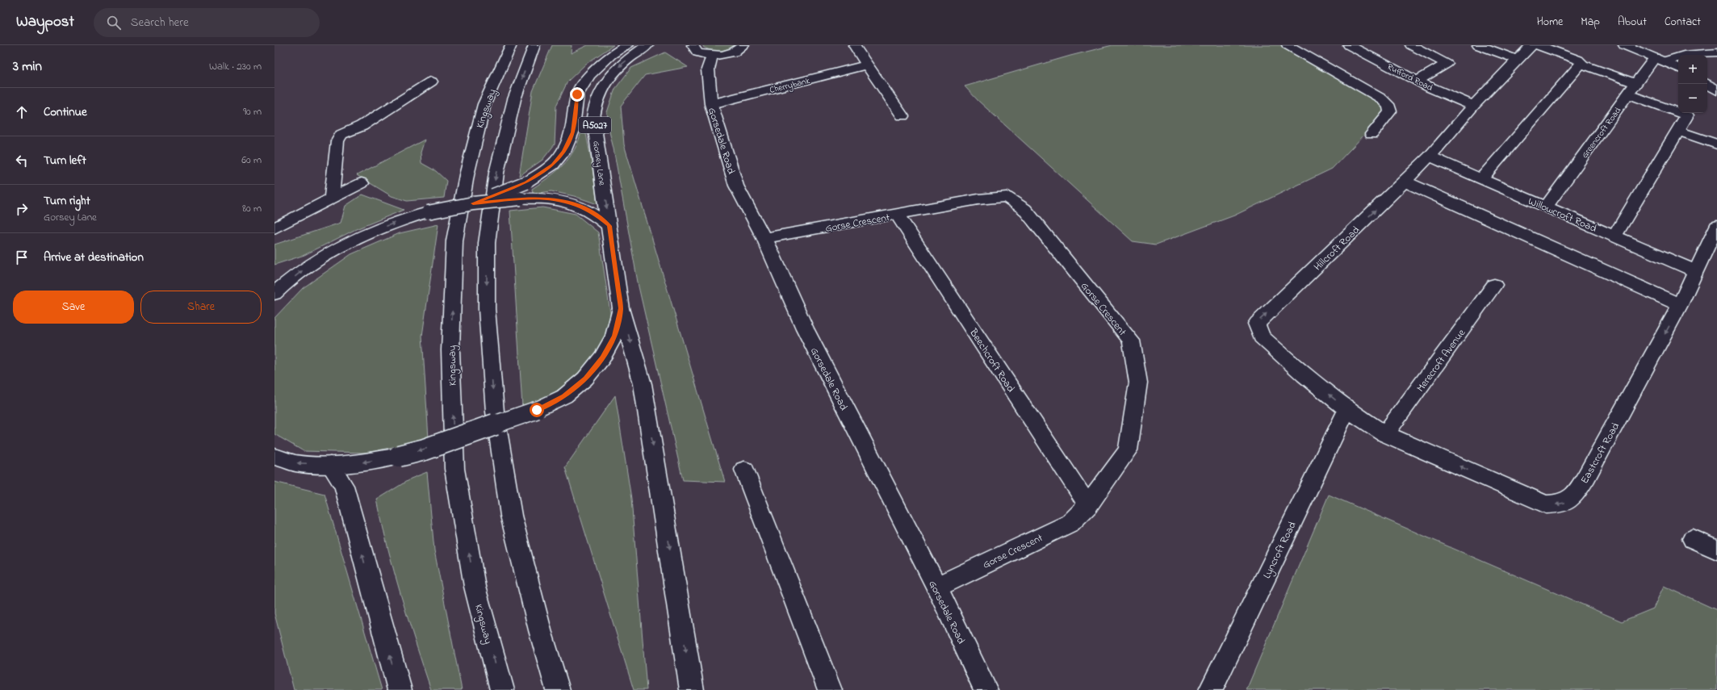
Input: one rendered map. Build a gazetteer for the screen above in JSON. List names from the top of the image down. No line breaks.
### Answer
{"streets":{"main road":["Rufford Road","Cherrybank","Kingsway","A5027","Greencroft Road","Gorsedale Road","Gorsey Lane","Willowcroft Road","Gorse Crescent","Hillcroft Road","Beechcroft Road","Merecroft Avenue","Eastcroft Road","Lyncroft Road"]},"crossings":[["Rufford Road","Hillcroft Road"],["Cherrybank","Gorsedale Road"],["Greencroft Road","Willowcroft Road"],["Gorsedale Road","Gorse Crescent"],["Willowcroft Road","Hillcroft Road"],["Willowcroft Road","Eastcroft Road"],["Gorse Crescent","Beechcroft Road"],["Hillcroft Road","Merecroft Avenue"],["Hillcroft Road","Eastcroft Road"],["Hillcroft Road","Lyncroft Road"],["Merecroft Avenue","Eastcroft Road"]],"page":{"header":"Waypost","search":"Search here","nav":["Home","Map","About","Contact"],"heading":["3 min","Walk · 230 m"],"map_buttons":["+","−"],"list":[["Continue","90 m"],["Turn left","60 m"],["Turn right","Gorsey Lane","80 m"],"Arrive at destination"],"buttons":["Save","Share"]}}
